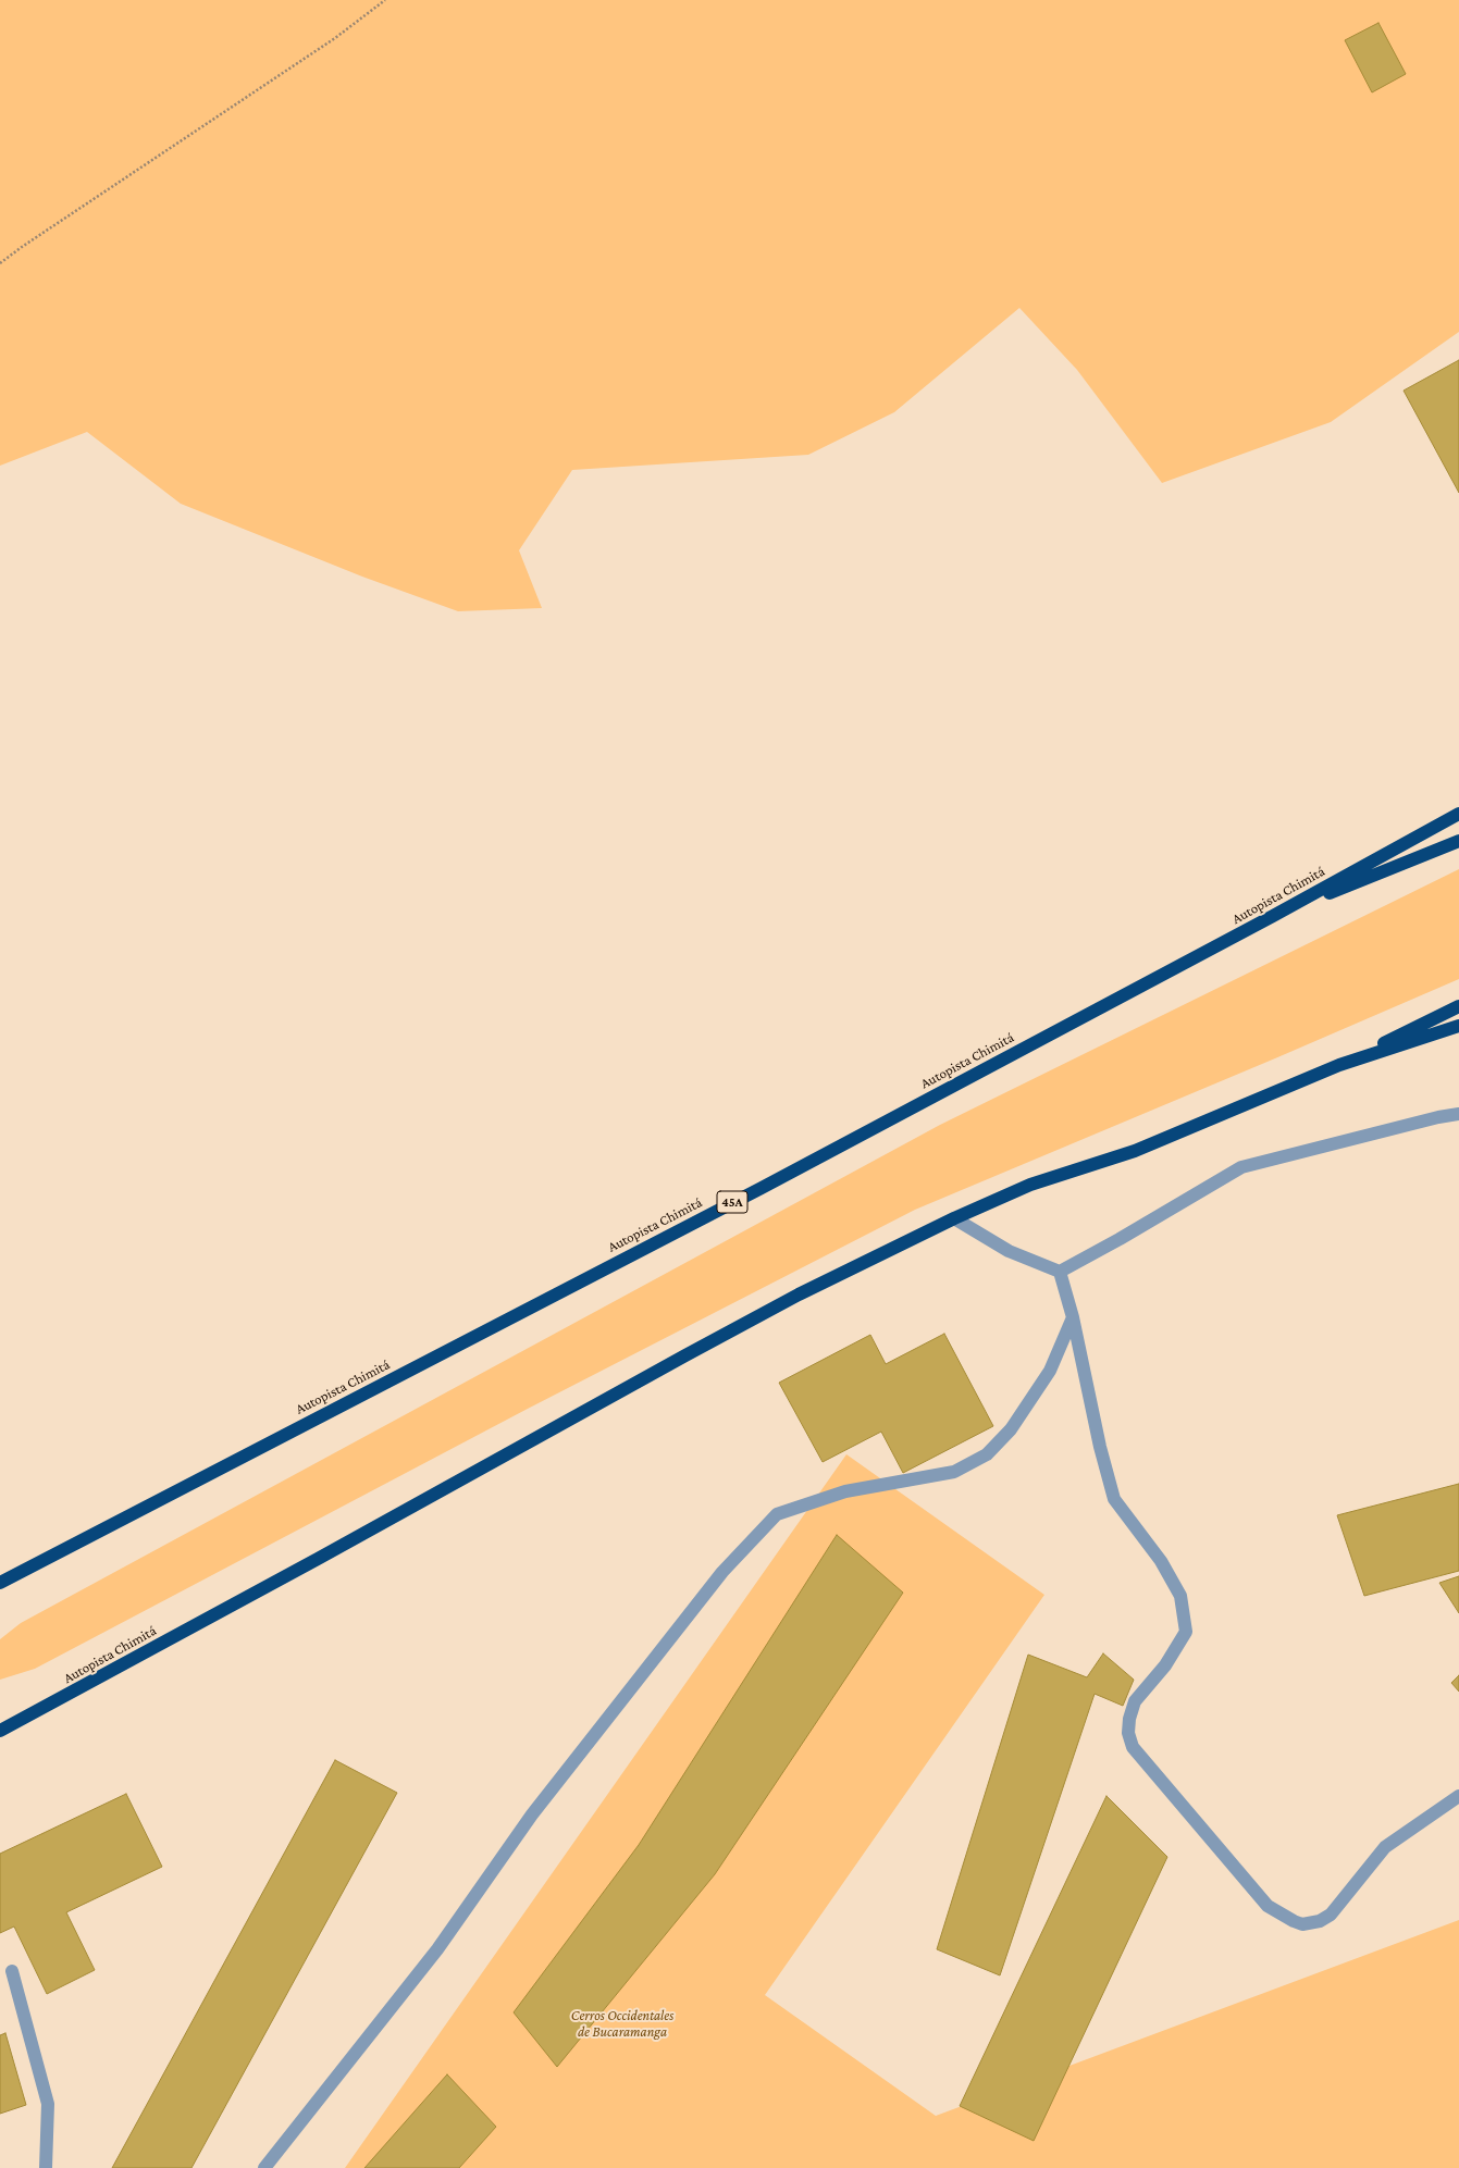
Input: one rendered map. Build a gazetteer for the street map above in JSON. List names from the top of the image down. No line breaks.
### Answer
{"streets":{"highway":["Autopista Chimitá","45A"]},"parks":["Cerros Occidentales de Bucaramanga"]}
